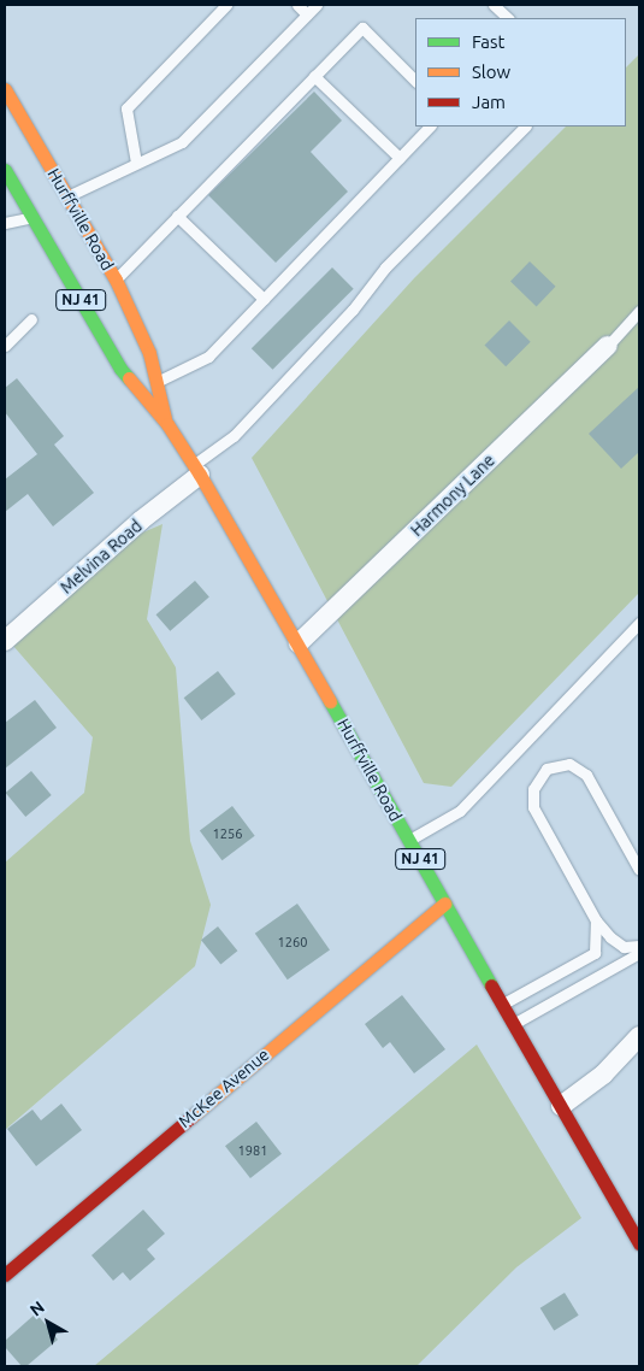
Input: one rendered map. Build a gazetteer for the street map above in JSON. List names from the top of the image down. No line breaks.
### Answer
{"streets":{"main road":["Hurffville Road","NJ 41","McKee Avenue"],"street":["Harmony Lane","Melvina Road"]},"crossings":[["Hurffville Road","Harmony Lane"],["Hurffville Road","Melvina Road"],["Hurffville Road","McKee Avenue"]],"house_numbers":["1256","1260","1981"],"legend":["Fast","Slow","Jam"],"north":"top left"}
